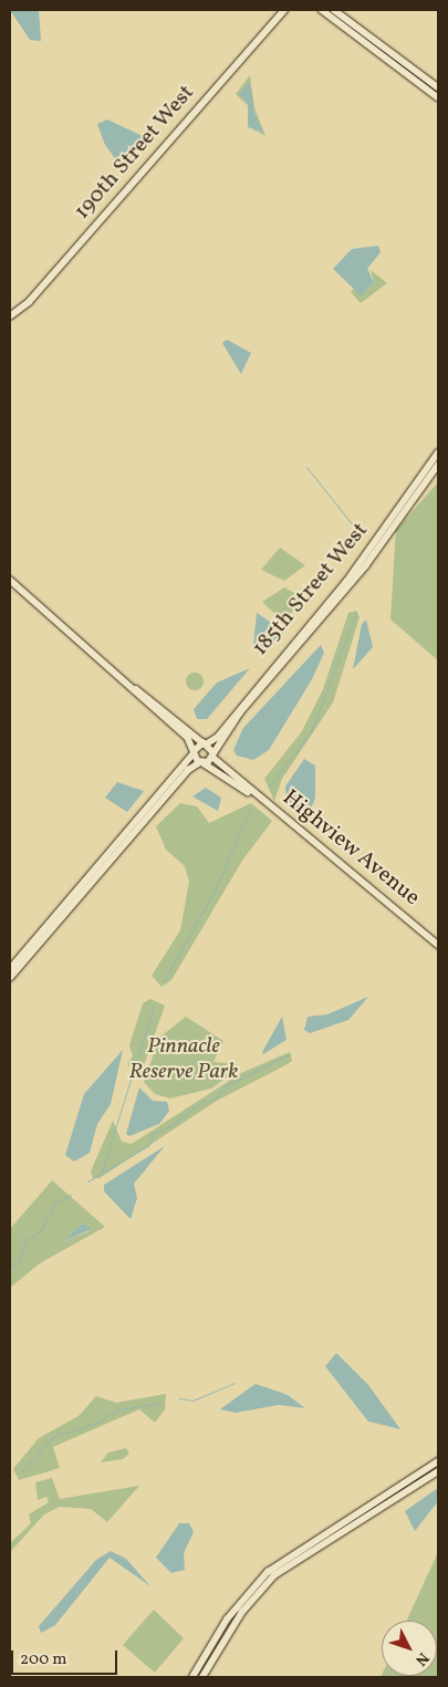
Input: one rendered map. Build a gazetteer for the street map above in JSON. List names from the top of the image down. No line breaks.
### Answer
{"streets":{"street":["190th Street West","185th Street West","Highview Avenue"]},"crossings":[["185th Street West","Highview Avenue"]],"parks":["Pinnacle Reserve Park"],"scale_bar":"200 m","north":"bottom right"}
